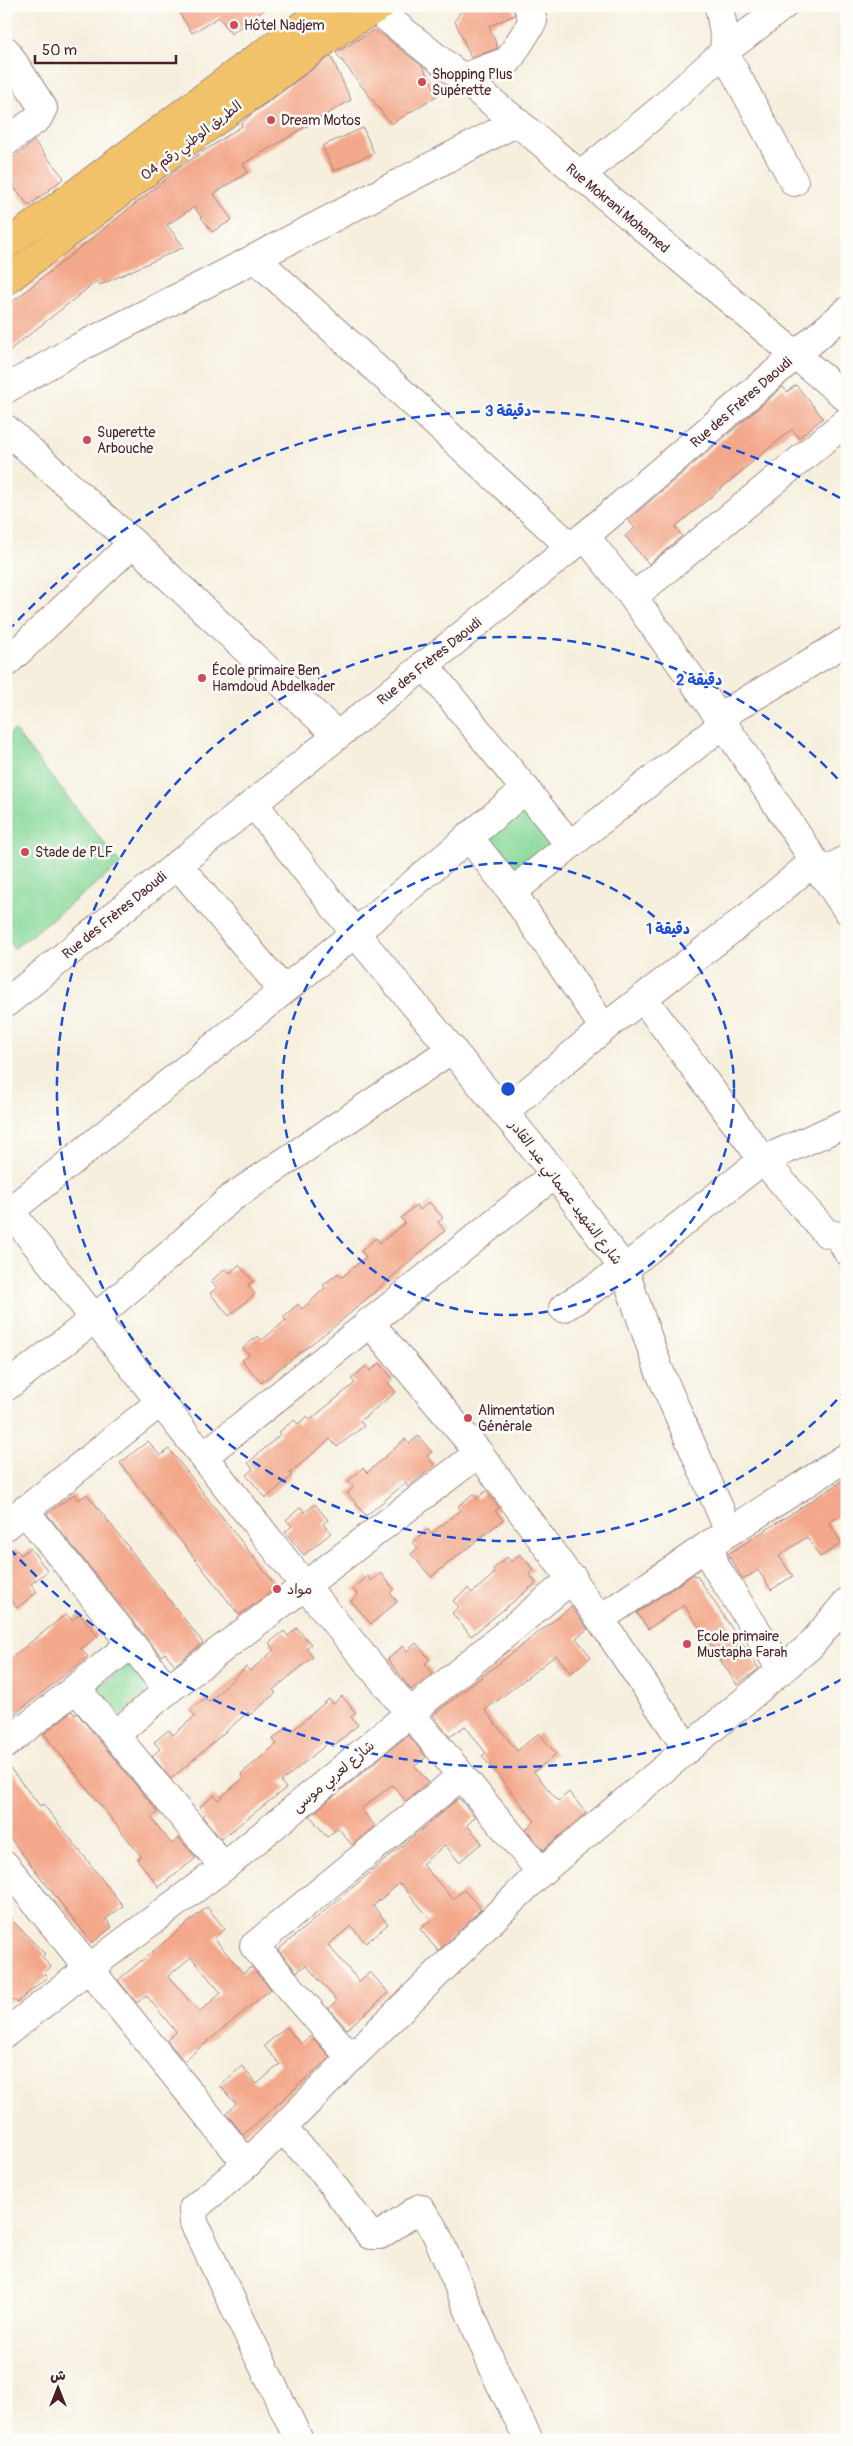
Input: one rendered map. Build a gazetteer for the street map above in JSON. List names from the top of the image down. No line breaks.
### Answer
{"streets":{"highway":["الطريق الوطني رقم 04"],"street":["Rue Mokrani Mohamed","Rue des Frères Daoudi","شارع الشهيد عصماني عبد القادر","شارع لعربي موسى"]},"crossings":[["الطريق الوطني رقم 04","Rue Mokrani Mohamed"],["Rue Mokrani Mohamed","Rue des Frères Daoudi"],["Rue des Frères Daoudi","شارع الشهيد عصماني عبد القادر"]],"places":["Hôtel Nadjem","Shopping Plus Supérette","Dream Motos","Superette Arbouche","École primaire Ben Hamdoud Abdelkader","Stade de PLF","Alimentation Générale","مواد","Ecole primaire Mustapha Farah"],"scale_bar":"50 m","north":"top","rings":["3 دقيقة","2 دقيقة","1 دقيقة"]}
